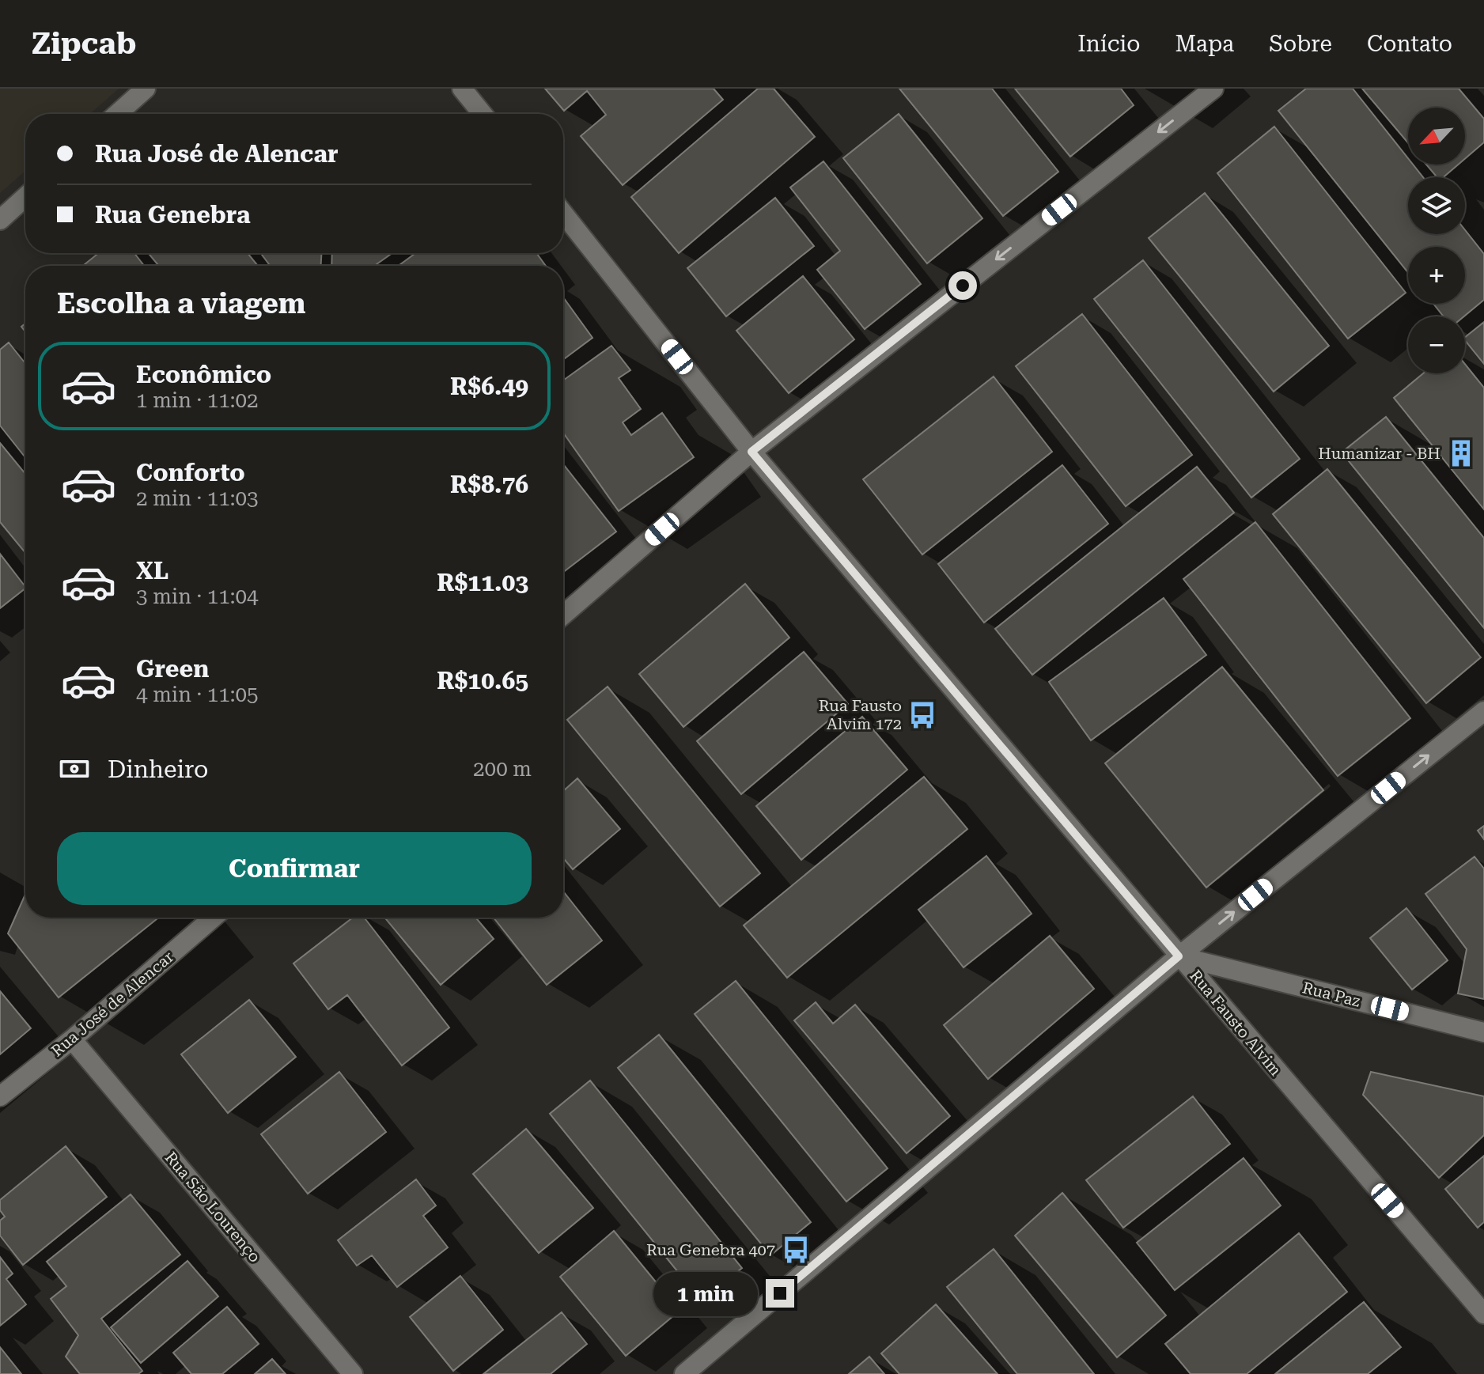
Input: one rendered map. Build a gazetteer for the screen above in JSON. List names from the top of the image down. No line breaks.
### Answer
{"streets":{"street":["Rua Paz","Rua José de Alencar","Rua Fausto Alvim","Rua São Lourenço"]},"crossings":[["Rua Paz","Rua Fausto Alvim"],["Rua José de Alencar","Rua São Lourenço"]],"places":{"building":["Humanizar - BH"],"bus stop":["Rua Fausto Alvim 172","Rua Genebra 407"]},"north":"bottom left","page":{"header":"Zipcab","nav":["Início","Mapa","Sobre","Contato"],"map_buttons":["+","−"],"banner":["Rua José de Alencar","Rua Genebra"],"heading":"Escolha a viagem","list":[{"name":"Econômico","note":"1 min · 11:02","value":"R$6.49"},{"name":"Conforto","note":"2 min · 11:03","value":"R$8.76"},{"name":"XL","note":"3 min · 11:04","value":"R$11.03"},{"name":"Green","note":"4 min · 11:05","value":"R$10.65"}],"pay":["Dinheiro","200 m"],"buttons":"Confirmar","bubble":"1 min"}}
